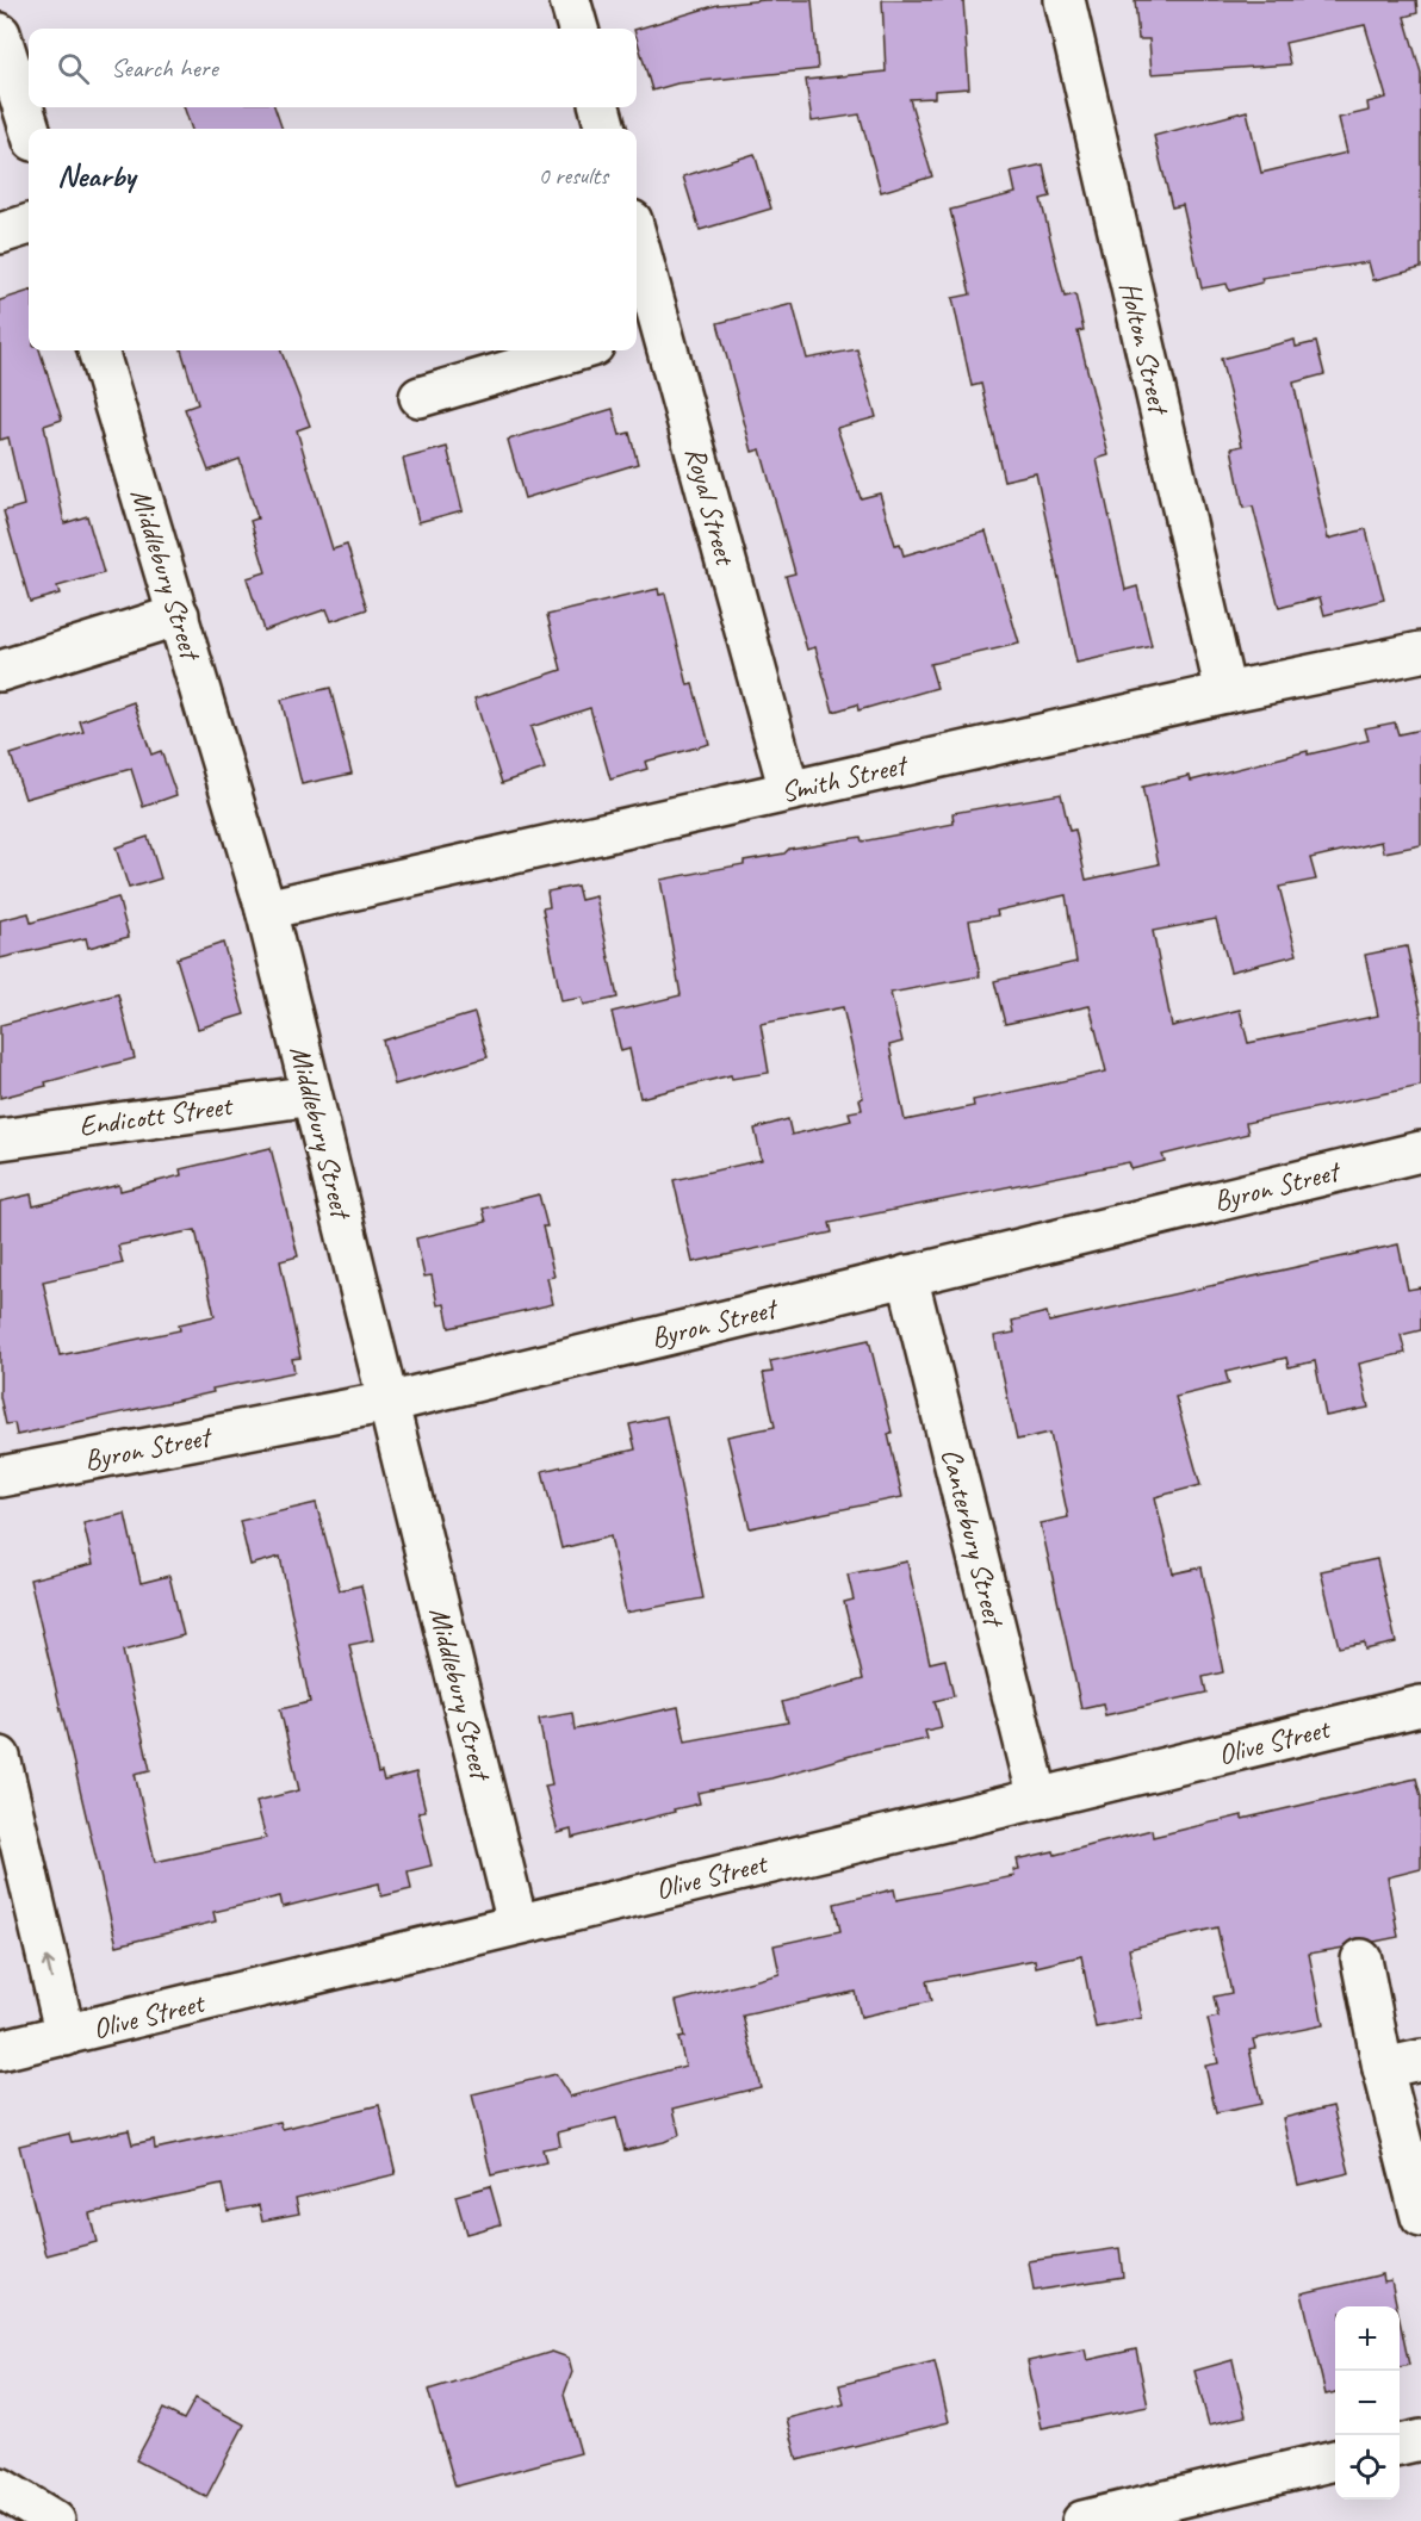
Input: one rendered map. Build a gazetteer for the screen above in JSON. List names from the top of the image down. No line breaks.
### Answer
{"streets":{"street":["Holton Street","Royal Street","Middlebury Street","Smith Street","Endicott Street","Byron Street","Canterbury Street","Olive Street"]},"crossings":[["Holton Street","Smith Street"],["Royal Street","Smith Street"],["Middlebury Street","Smith Street"],["Middlebury Street","Endicott Street"],["Middlebury Street","Byron Street"],["Middlebury Street","Olive Street"],["Byron Street","Canterbury Street"],["Canterbury Street","Olive Street"]],"page":{"search":"Search here","heading":["Nearby","0 results"],"map_buttons":["+","−"]}}
